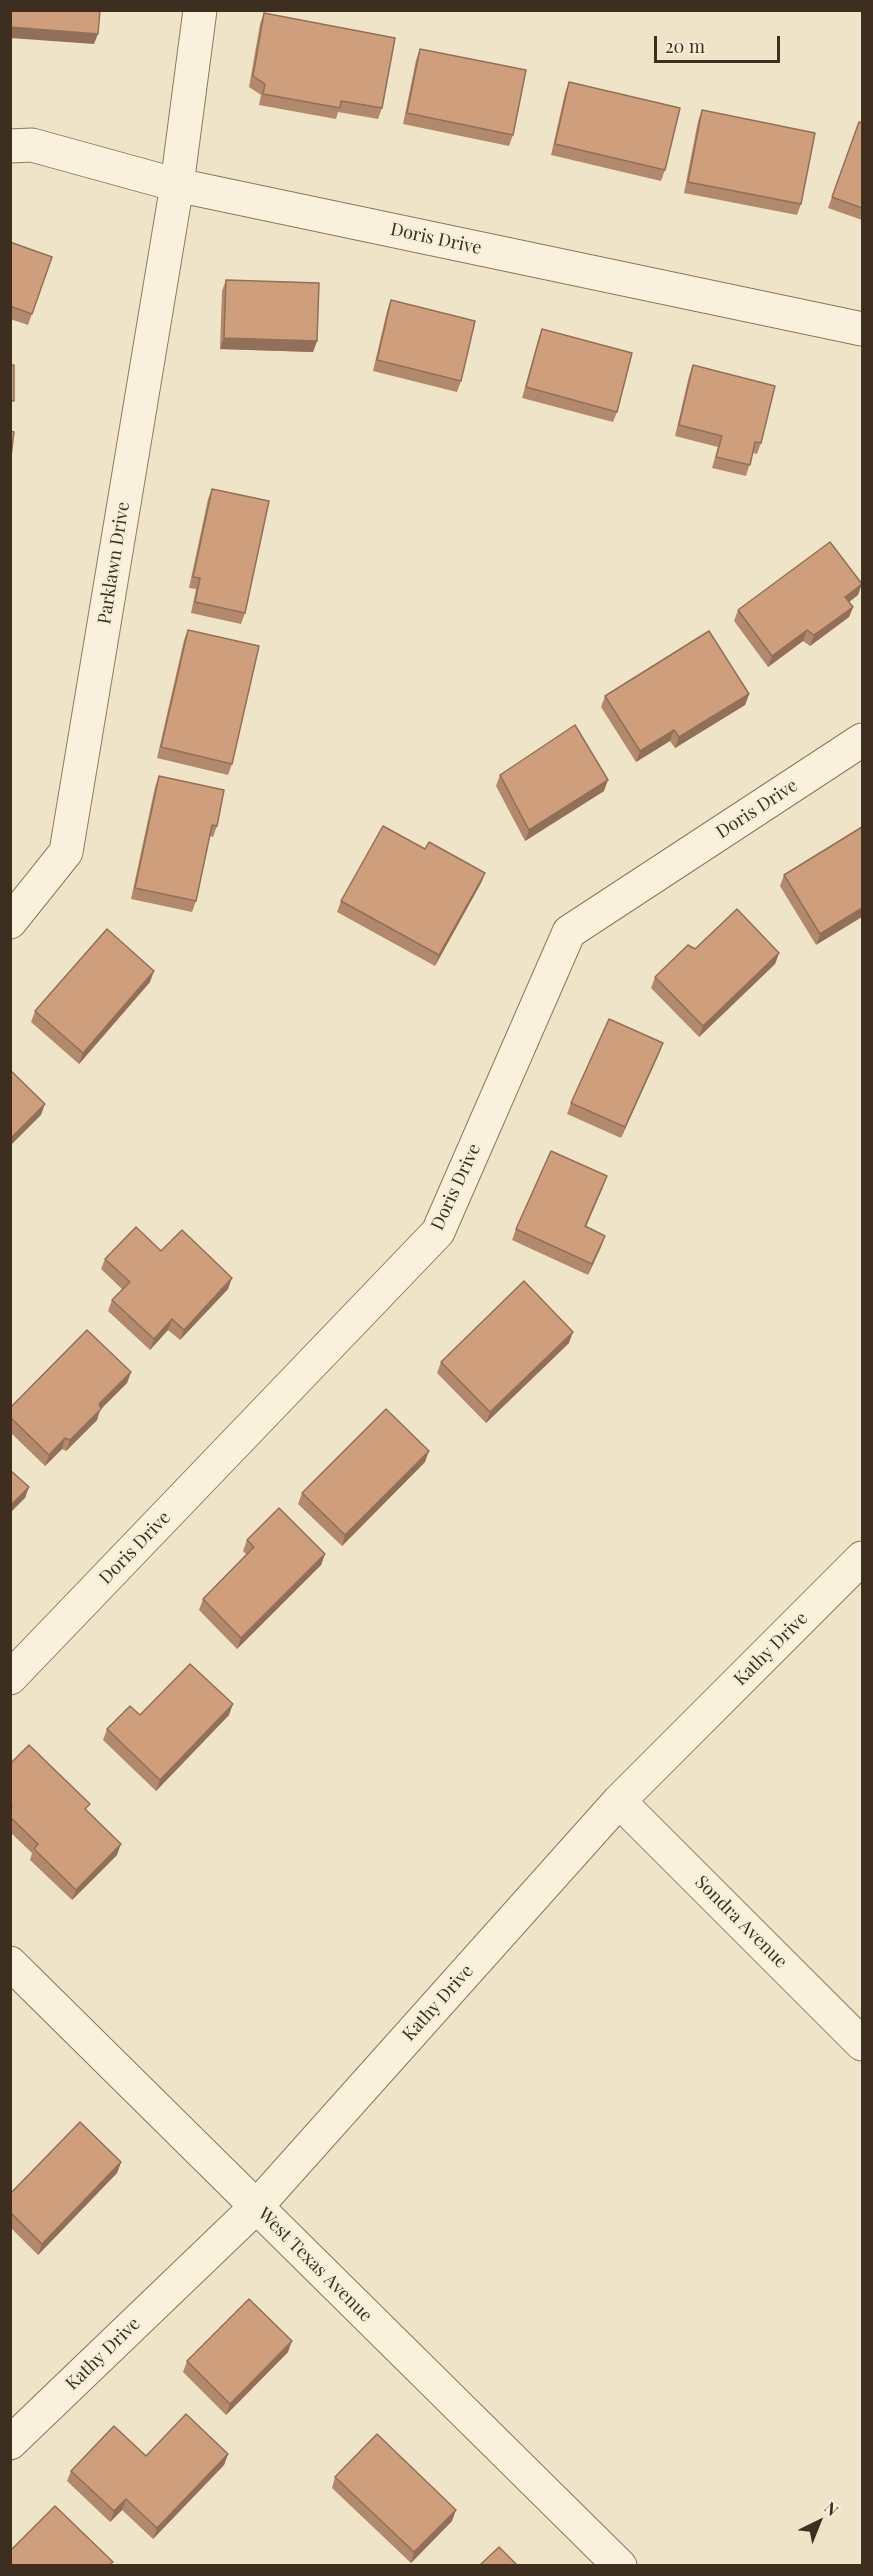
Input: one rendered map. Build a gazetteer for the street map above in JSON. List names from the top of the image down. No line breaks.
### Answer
{"streets":{"street":["Doris Drive","Parklawn Drive","Kathy Drive","Sondra Avenue","West Texas Avenue"]},"crossings":[["Doris Drive","Parklawn Drive"],["Kathy Drive","Sondra Avenue"],["Kathy Drive","West Texas Avenue"]],"scale_bar":"20 m","north":"top right"}
